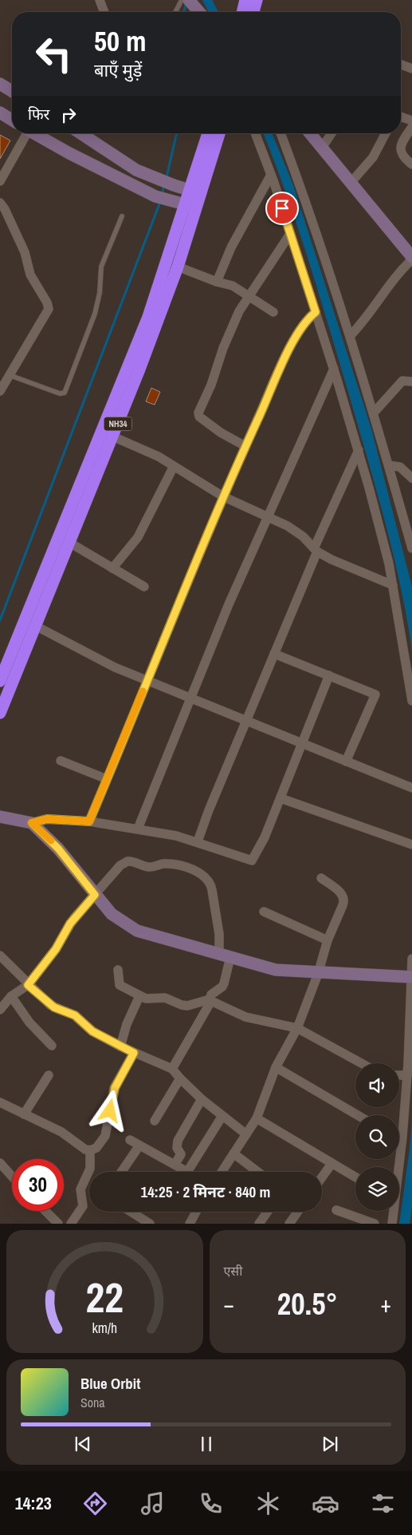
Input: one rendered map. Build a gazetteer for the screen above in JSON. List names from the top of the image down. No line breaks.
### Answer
{"streets":{"highway":["NH34"]},"page":{"turn":["50 m","बाएँ मुड़ें"],"then":"फिर","limit":"30","trip":"14:25 · 2 मिनट · 840 m","tile":"एसी","heat":["−","20.5°","+"],"song":["Blue Orbit","Sona"],"tabs":"14:23","gauge":["22","km/h"]}}
